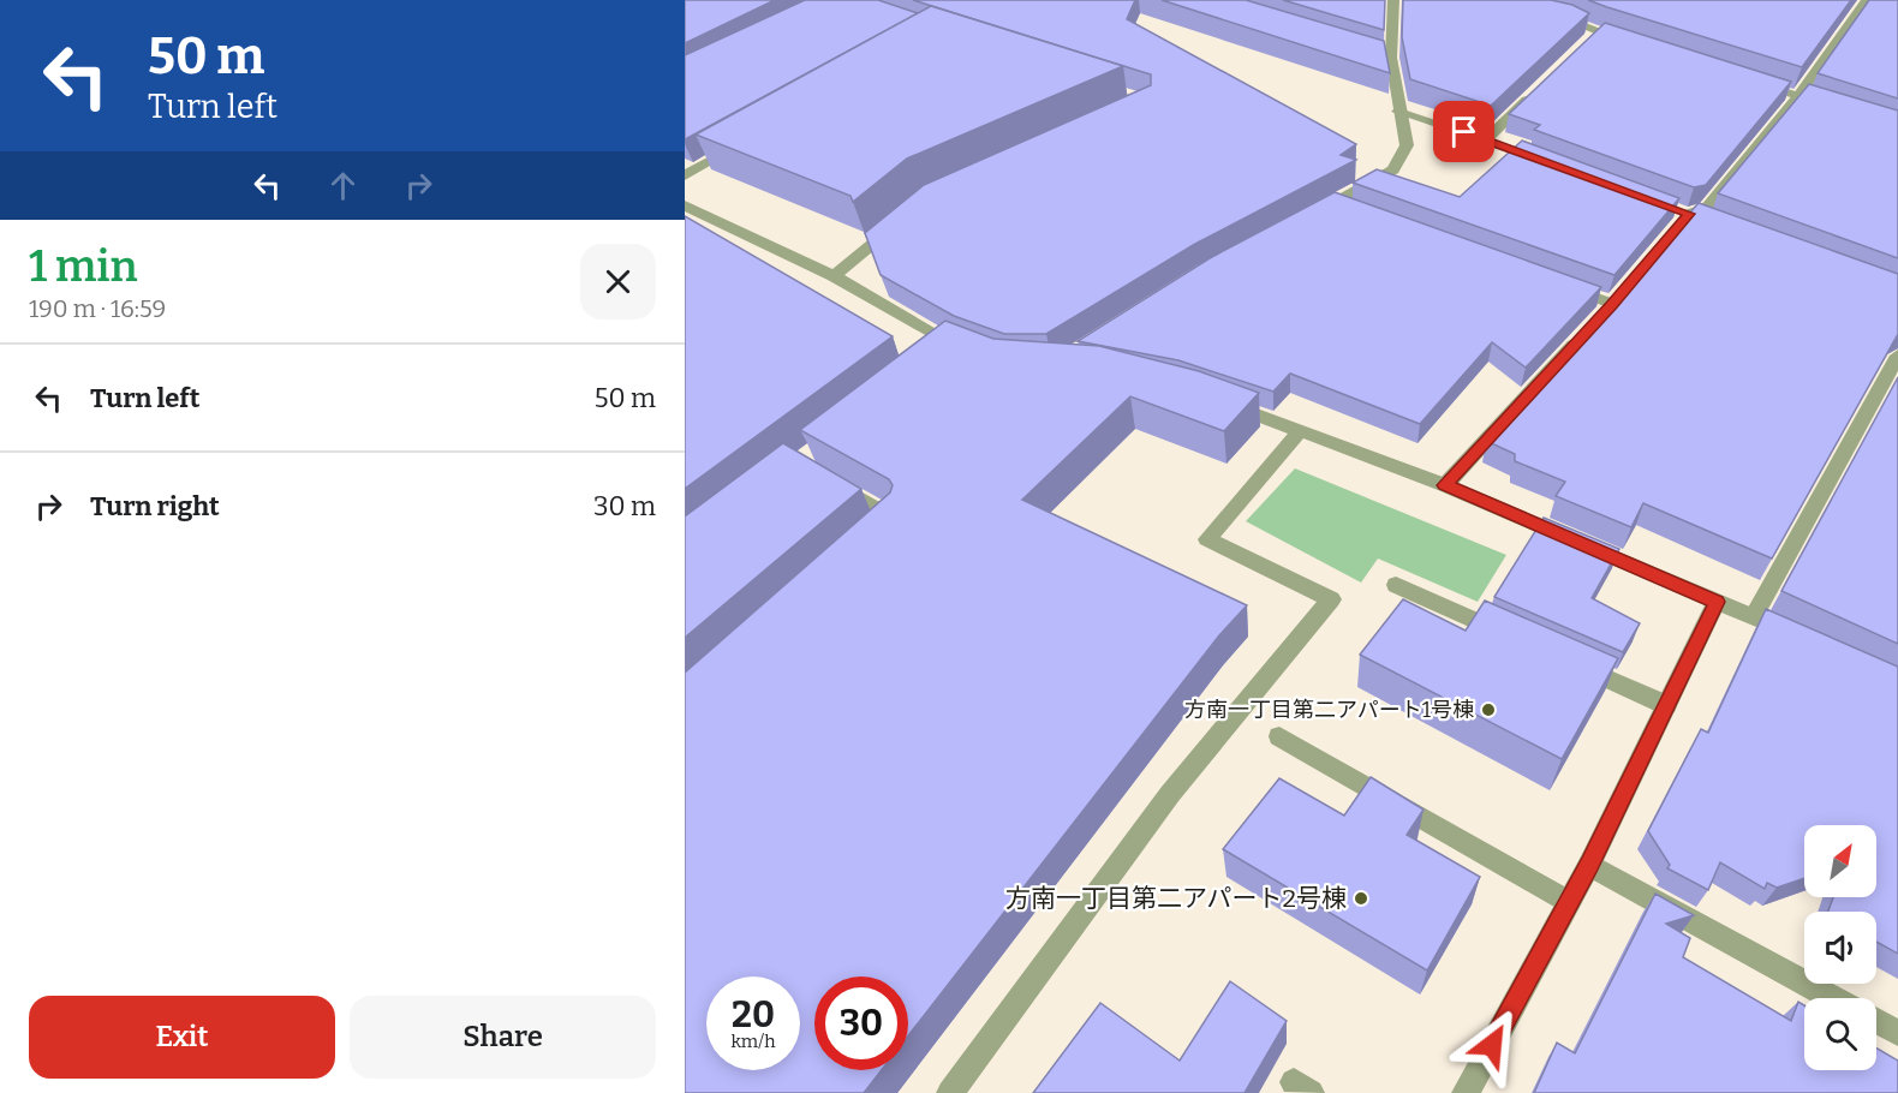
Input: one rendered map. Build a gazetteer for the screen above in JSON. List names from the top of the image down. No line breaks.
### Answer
{"places":["方南一丁目第二アパート1号棟","方南一丁目第二アパート2号棟"],"north":"top right","page":{"turn":["50 m","Turn left"],"heading":["1 min","190 m · 16:59"],"list":[{"name":"Turn left","value":"50 m"},{"name":"Turn right","value":"30 m"}],"speed":"20 km/h","limit":"30","buttons":["Exit","Share"]}}
